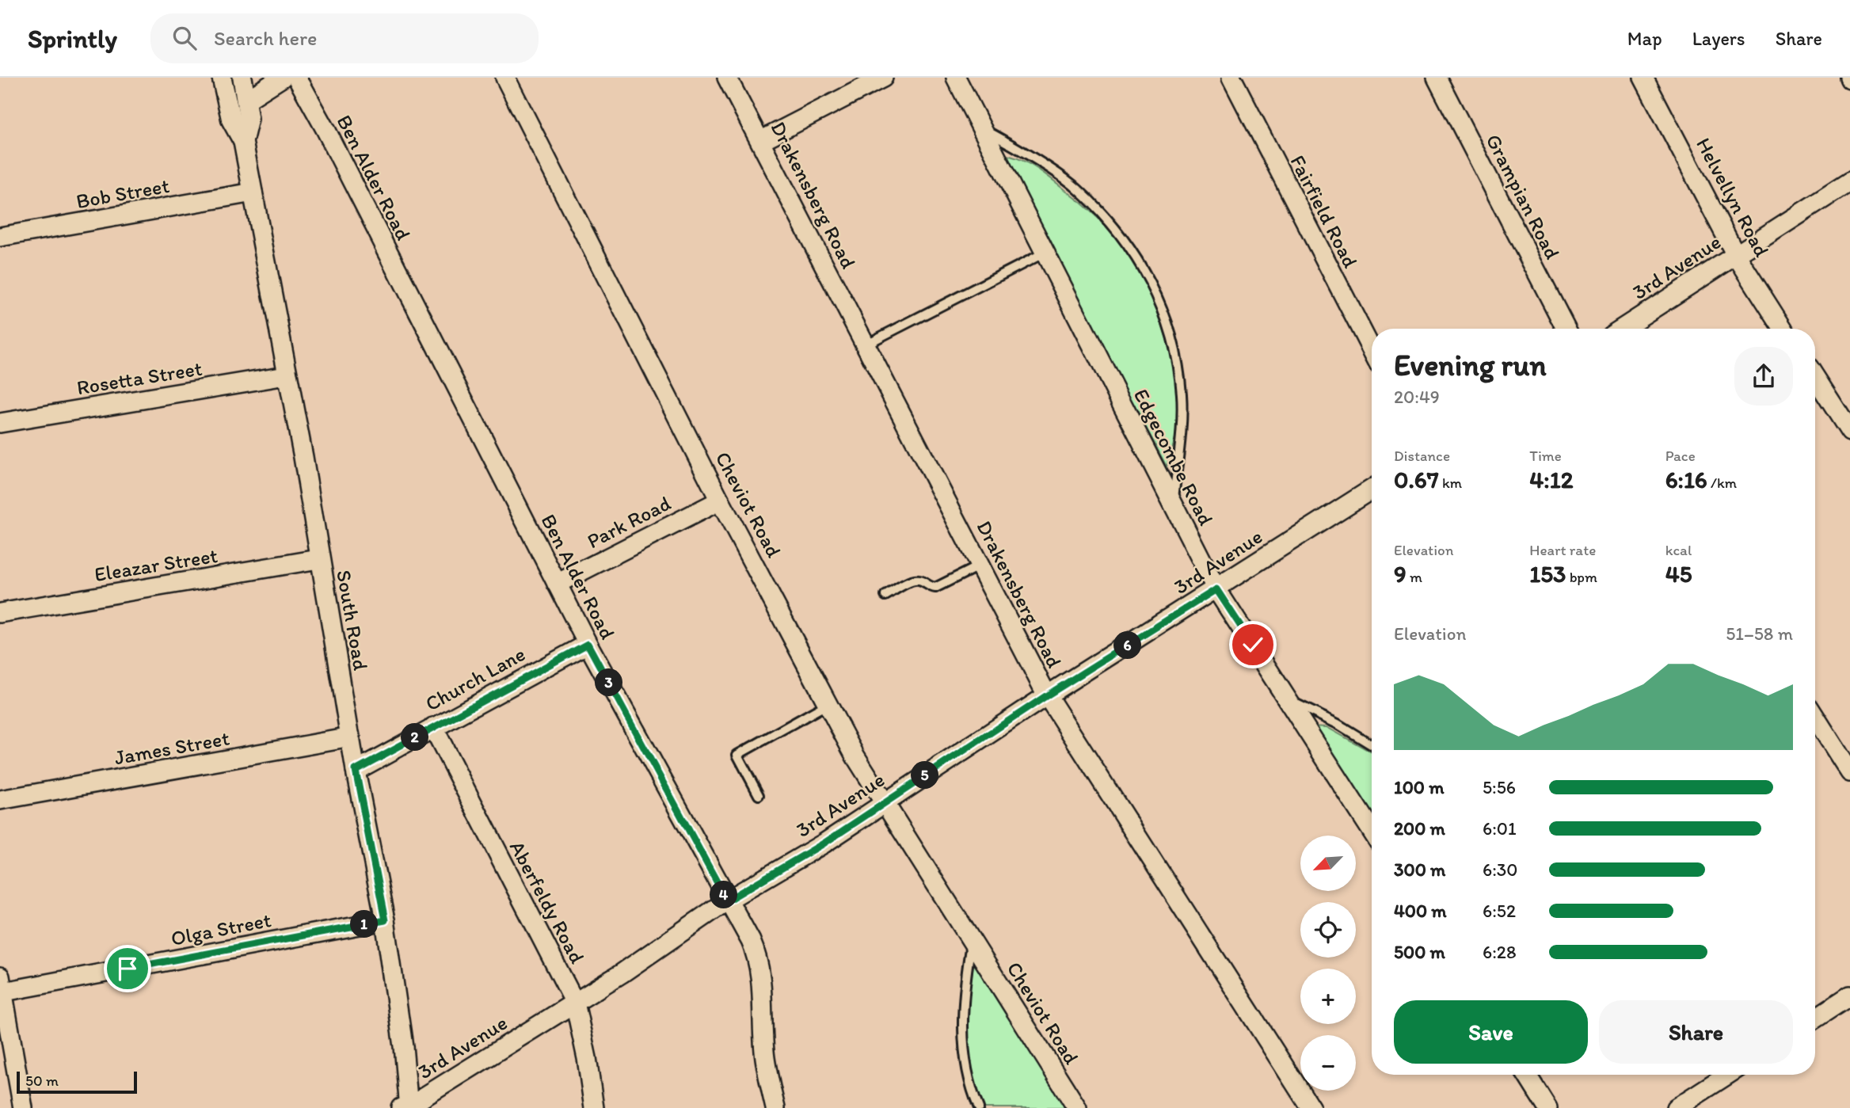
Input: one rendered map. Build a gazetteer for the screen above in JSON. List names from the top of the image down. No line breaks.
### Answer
{"streets":{"street":["Ben Alder Road","Bob Street","Drakensberg Road","Grampian Road","Helvellyn Road","Fairfield Road","3rd Avenue","Rosetta Street","Edgecombe Road","Cheviot Road","Park Road","Eleazar Street","South Road","Church Lane","James Street","Aberfeldy Road","Olga Street"]},"crossings":[["Ben Alder Road","3rd Avenue"],["Ben Alder Road","Park Road"],["Ben Alder Road","Church Lane"],["Bob Street","South Road"],["Drakensberg Road","3rd Avenue"],["Helvellyn Road","3rd Avenue"],["3rd Avenue","Edgecombe Road"],["3rd Avenue","Cheviot Road"],["3rd Avenue","South Road"],["3rd Avenue","Aberfeldy Road"],["Rosetta Street","South Road"],["Cheviot Road","Park Road"],["Eleazar Street","South Road"],["South Road","Church Lane"],["South Road","James Street"],["South Road","Olga Street"],["Church Lane","Aberfeldy Road"]],"scale_bar":"50 m","north":"bottom left","page":{"header":"Sprintly","search":"Search here","nav":["Map","Layers","Share"],"heading":["Evening run","20:49"],"stats":[["Distance","0.67 km"],["Time","4:12"],["Pace","6:16 /km"],["Elevation","9 m"],["Heart rate","153 bpm"],["kcal","45"]],"chart":["Elevation","51–58 m"],"pins":["6","3","2","5","4","1"],"list":[{"name":"100 m","note":"5:56"},{"name":"200 m","note":"6:01"},{"name":"300 m","note":"6:30"},{"name":"400 m","note":"6:52"},{"name":"500 m","note":"6:28"}],"map_buttons":["+","−"],"buttons":["Save","Share"],"scale":"50 m"}}
